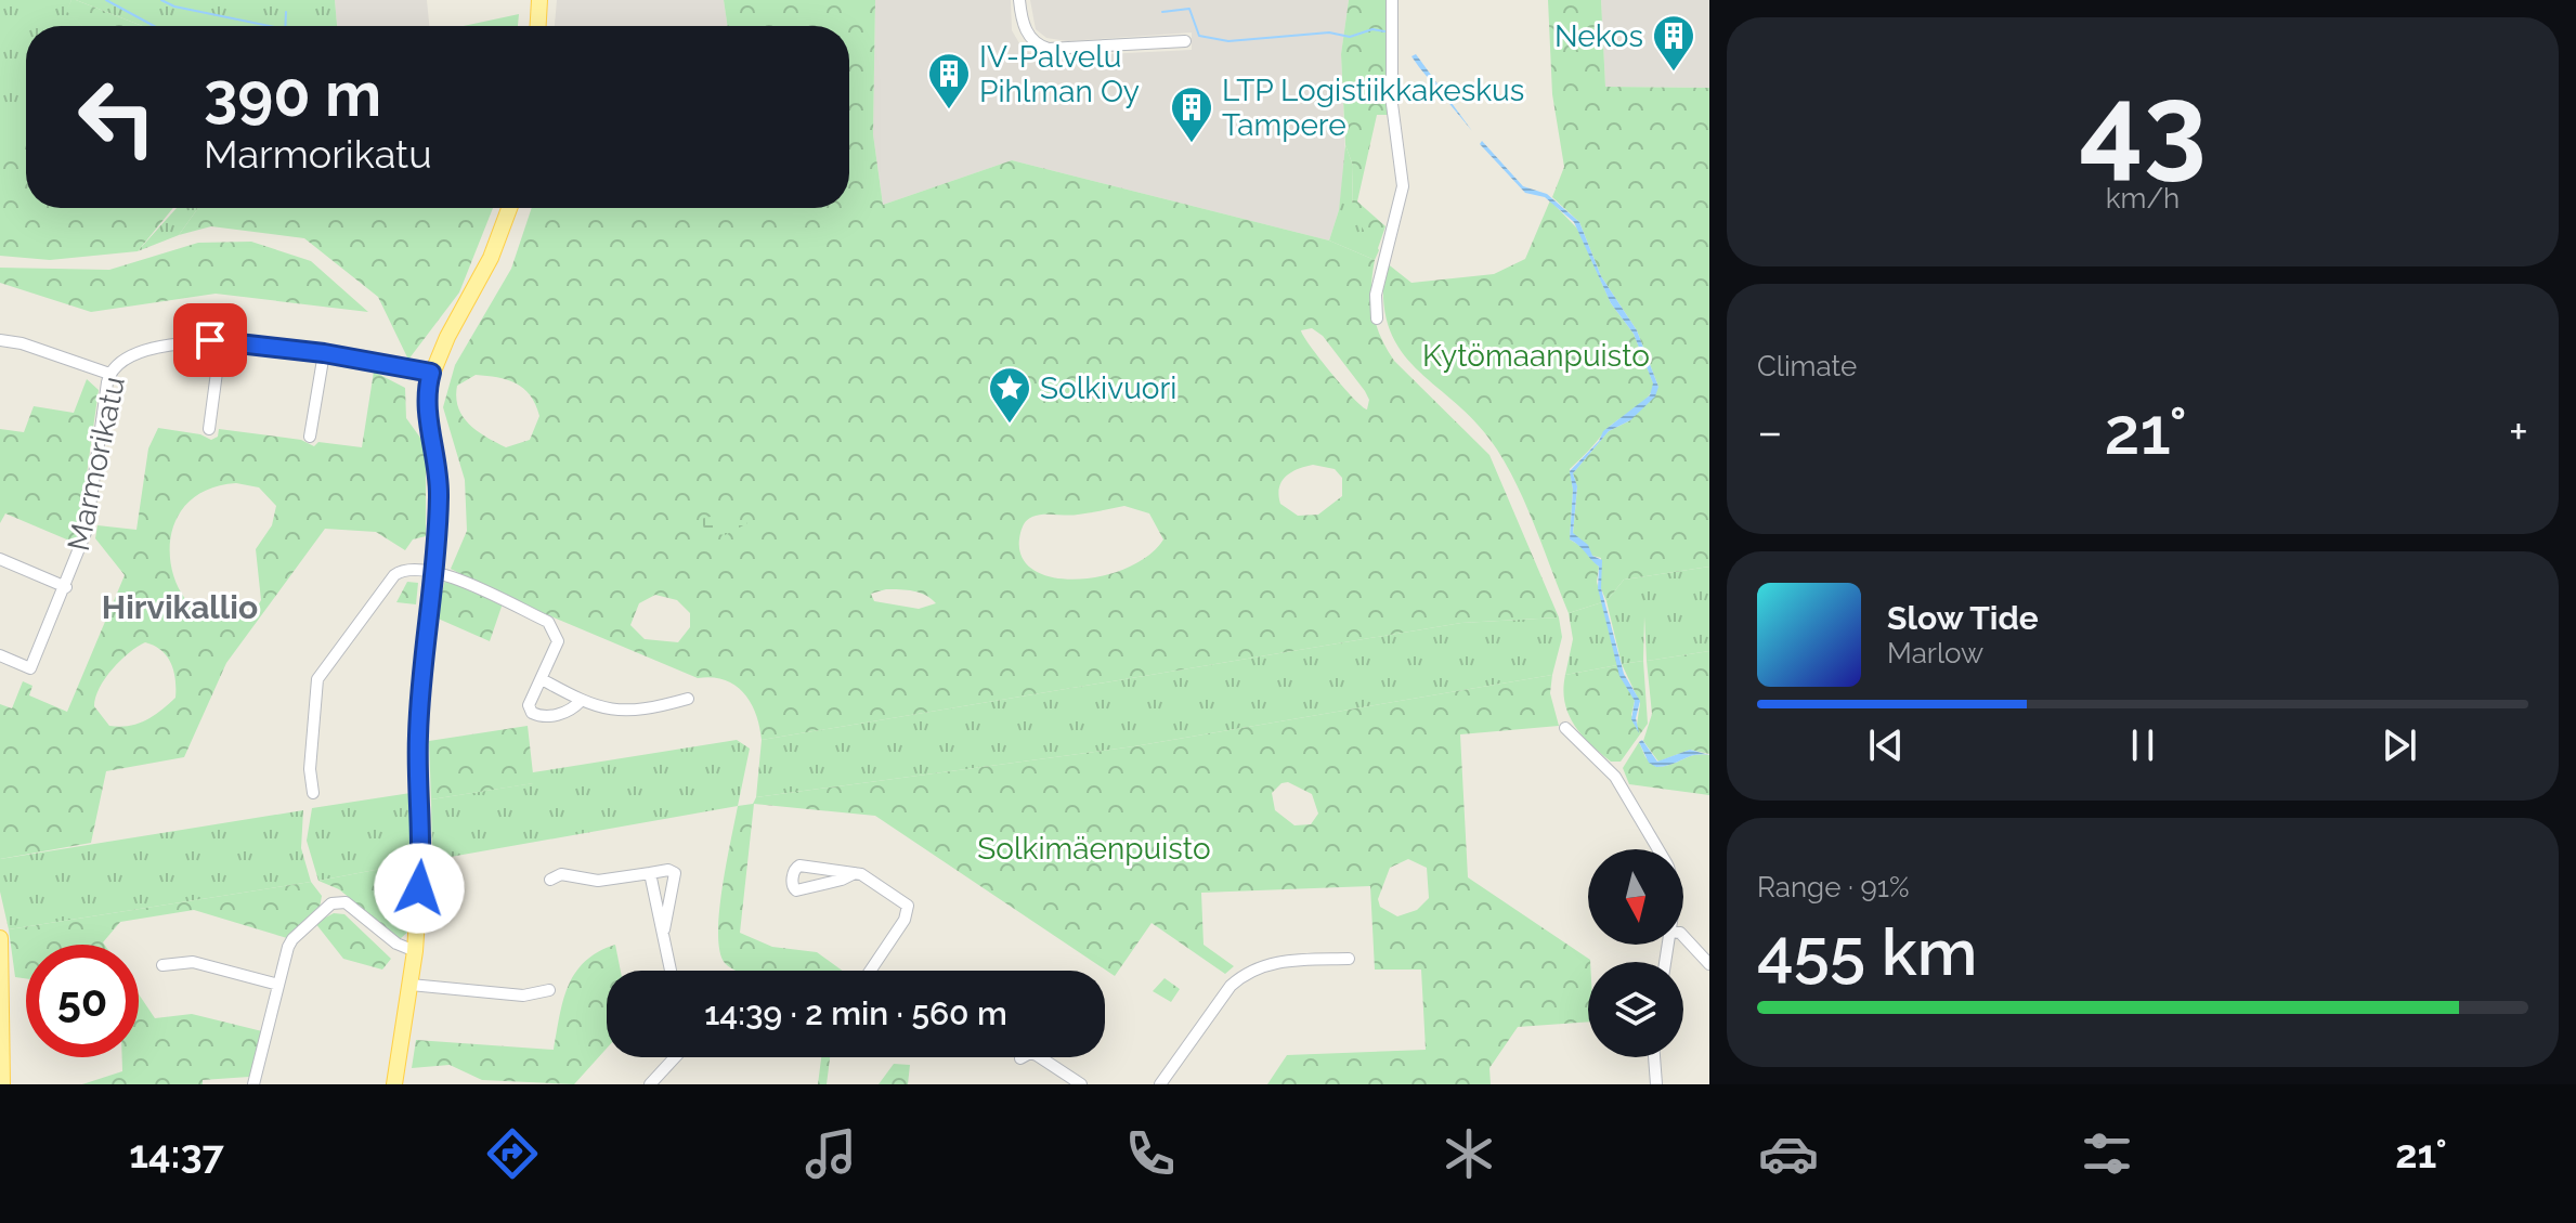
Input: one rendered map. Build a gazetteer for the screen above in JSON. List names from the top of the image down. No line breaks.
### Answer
{"streets":{"street":["Marmorikatu"]},"districts":["Hirvikallio"],"parks":["Kytömaanpuisto","Solkimäenpuisto"],"places":{"building":["Nekos","IV-Palvelu Pihlman Oy","LTP Logistiikkakeskus Tampere"],"place":["Solkivuori"]},"north":"bottom","page":{"tile":[["43","km/h"],"Climate",["Range · 91%","455 km"]],"turn":["390 m","Marmorikatu"],"heat":["−","21°","+"],"song":["Slow Tide","Marlow"],"limit":"50","trip":"14:39 · 2 min · 560 m","tabs":["14:37","21°"]}}
